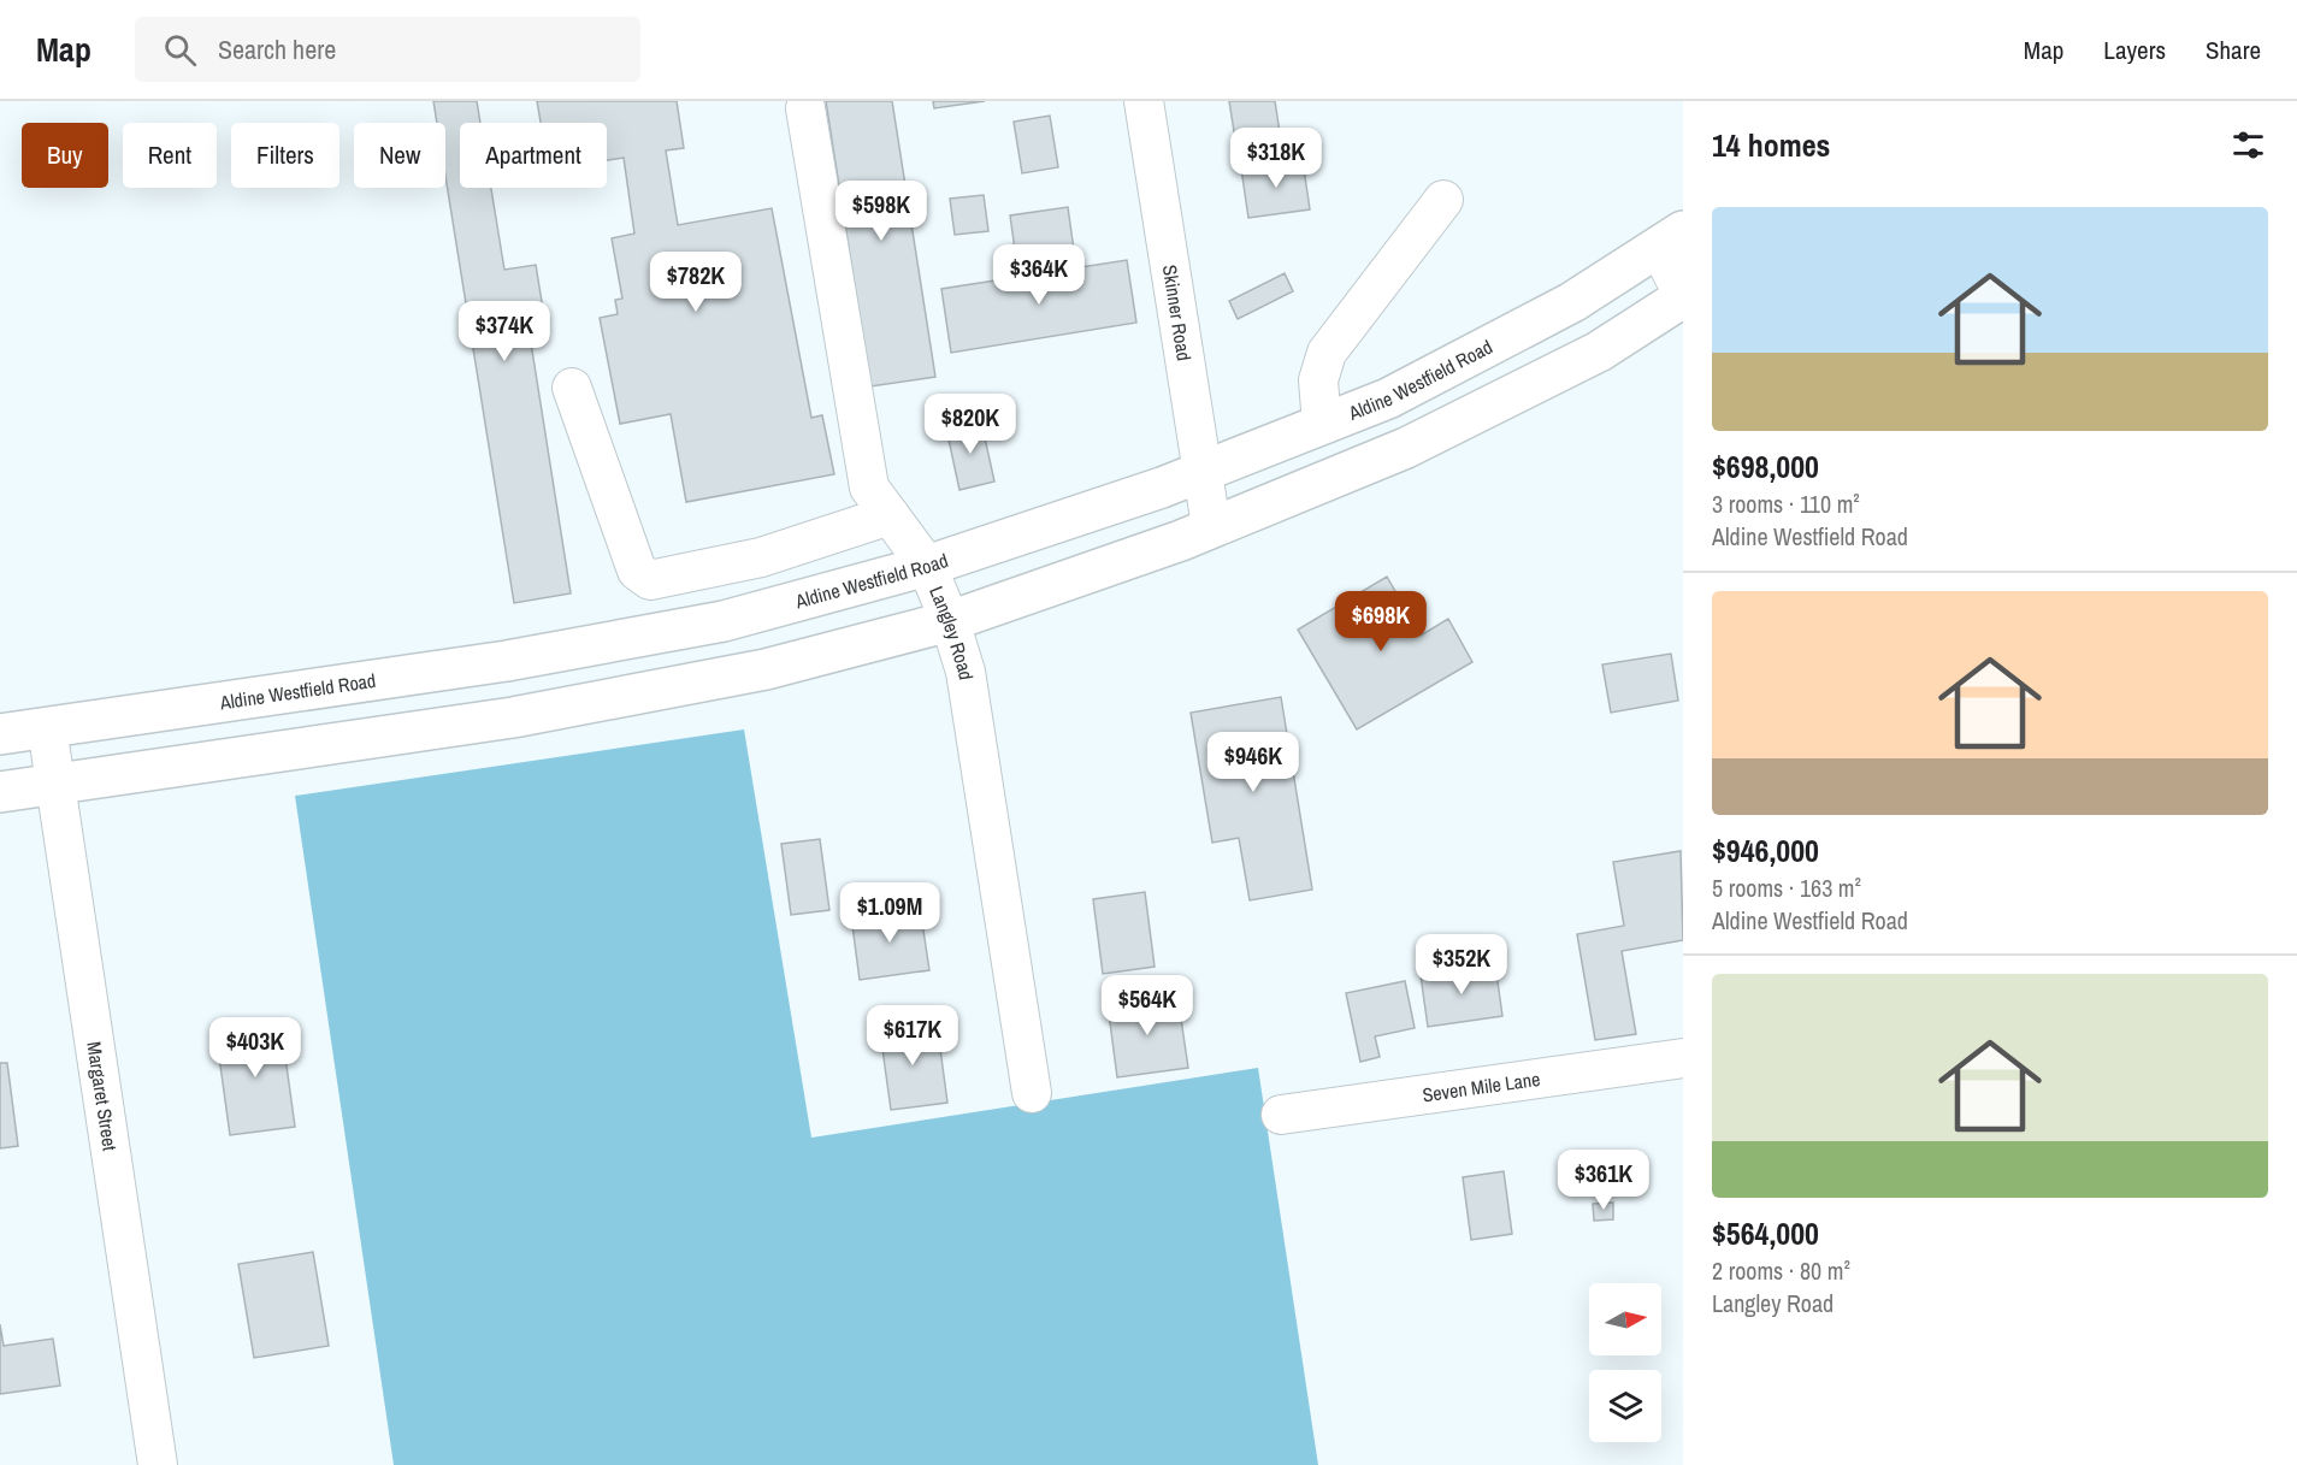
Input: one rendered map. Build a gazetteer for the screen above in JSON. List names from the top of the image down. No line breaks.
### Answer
{"streets":{"main road":["Aldine Westfield Road"],"street":["Skinner Road","Langley Road","Seven Mile Lane","Margaret Street"]},"crossings":[["Skinner Road","Aldine Westfield Road"],["Aldine Westfield Road","Langley Road"],["Aldine Westfield Road","Margaret Street"]],"north":"right","page":{"header":"Map","search":"Search here","nav":["Map","Layers","Share"],"heading":"14 homes","chip":["Buy","Rent","Filters","New","Apartment"],"price":["$318K","$598K","$364K","$782K","$374K","$820K","$698K","$946K","$1.09M","$352K","$564K","$617K","$403K","$361K"],"list":[{"name":"$698,000","note":"3 rooms · 110 m² · Aldine Westfield Road"},{"name":"$946,000","note":"5 rooms · 163 m² · Aldine Westfield Road"},{"name":"$564,000","note":"2 rooms · 80 m² · Langley Road"}]}}
